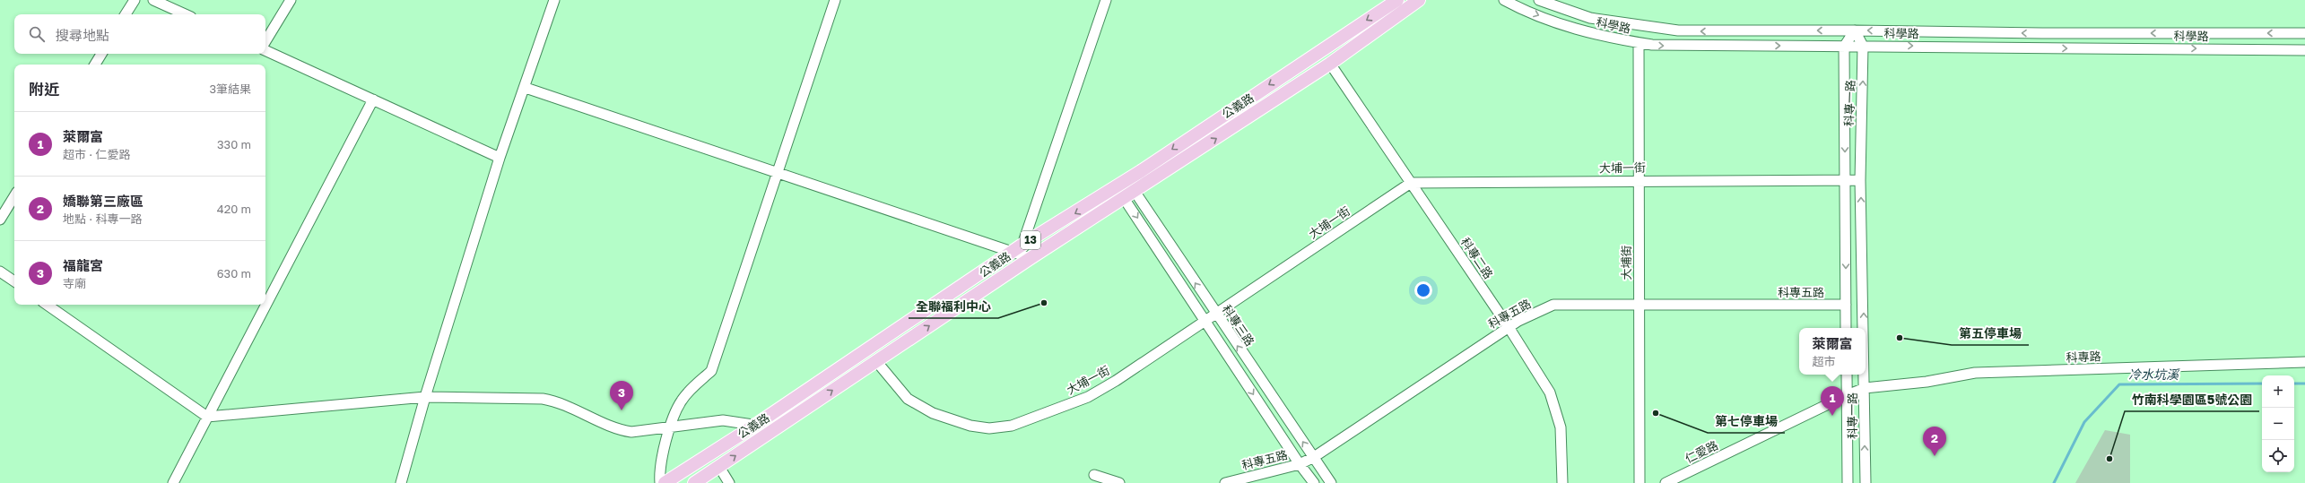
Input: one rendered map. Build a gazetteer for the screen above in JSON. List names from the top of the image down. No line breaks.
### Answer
{"streets":{"main road":["公義路","13"],"street":["科學路","科專一路","大埔一街","科專二路","大埔街","科專五路","科專三路","科專路","仁愛路"]},"crossings":[["科學路","科專一路"],["科學路","大埔街"],["科專一路","大埔一街"],["科專一路","科專五路"],["科專一路","科專路"],["科專一路","仁愛路"],["公義路","大埔一街"],["公義路","科專二路"],["公義路","科專三路"],["大埔一街","科專二路"],["大埔一街","大埔街"],["大埔一街","科專三路"],["科專二路","科專五路"],["大埔街","科專五路"],["科專五路","科專三路"],["科專路","仁愛路"]],"water":["冷水坑溪"],"places":["全聯福利中心","第五停車場","第七停車場","竹南科學園區5號公園"],"page":{"search":"搜尋地點","heading":["附近","3筆結果"],"list":[{"mark":"1","name":"萊爾富","note":"超市 · 仁愛路","value":"330 m"},{"mark":"2","name":"嬌聯第三廠區","note":"地點 · 科專一路","value":"420 m"},{"mark":"3","name":"福龍宮","note":"寺廟","value":"630 m"}],"popup":["萊爾富","超市"],"map_buttons":["+","−"],"pins":["3","1","2"]}}
